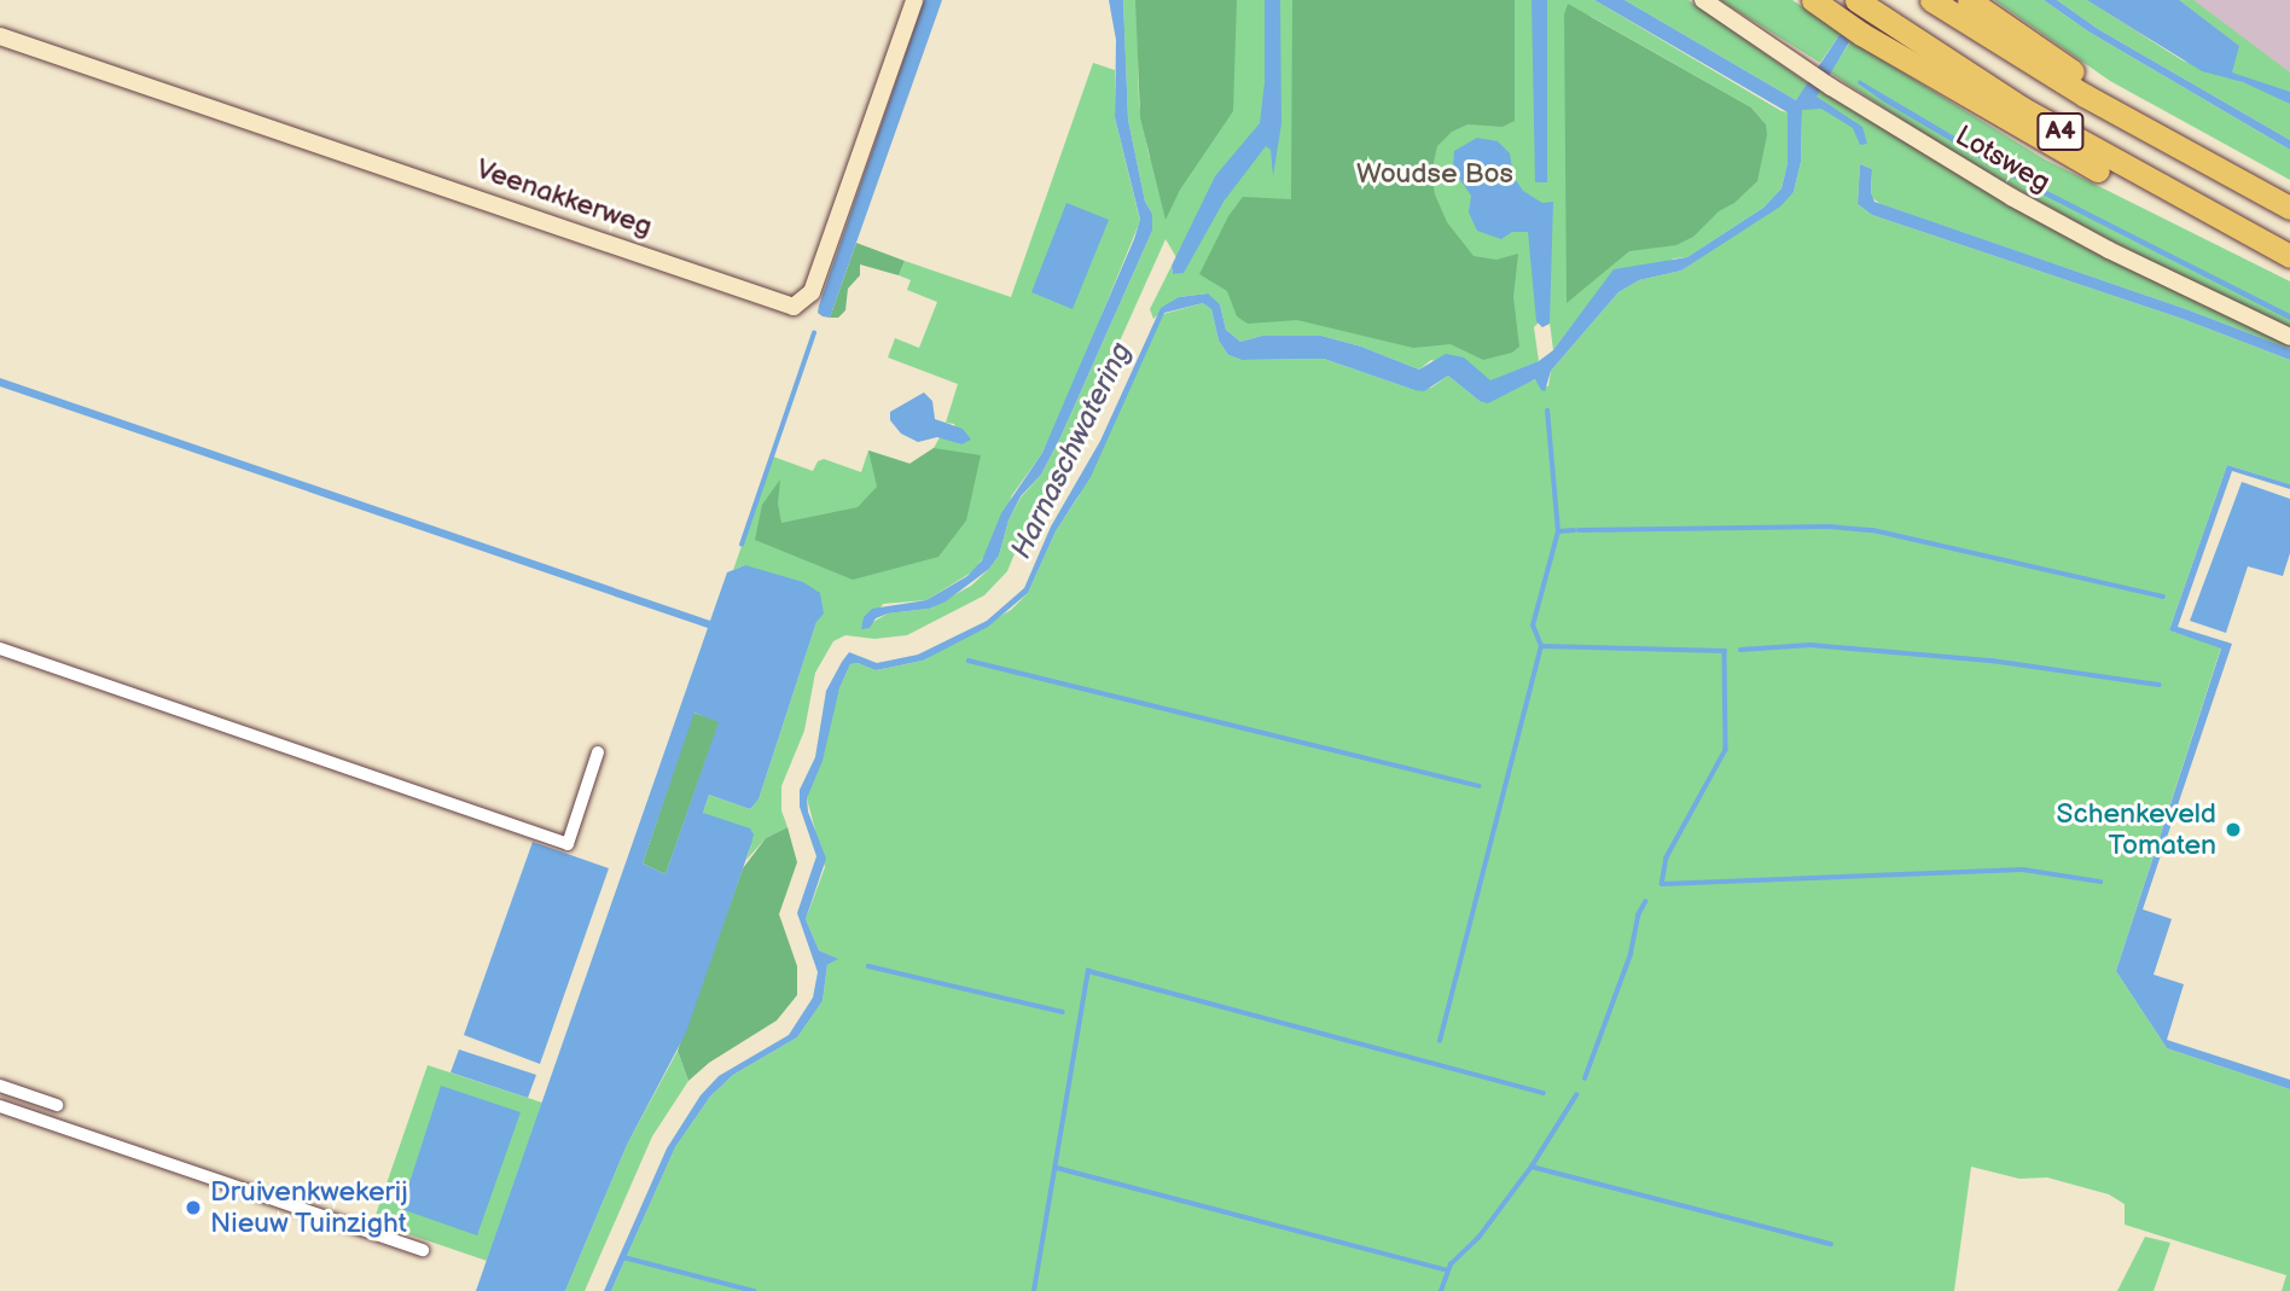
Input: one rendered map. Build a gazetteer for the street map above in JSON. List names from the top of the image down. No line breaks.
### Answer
{"streets":{"highway":["A4"],"street":["Lotsweg","Veenakkerweg"]},"water":["Harnaschwatering"],"parks":["Woudse Bos"],"places":["Schenkeveld Tomaten","Druivenkwekerij Nieuw Tuinzight"]}
